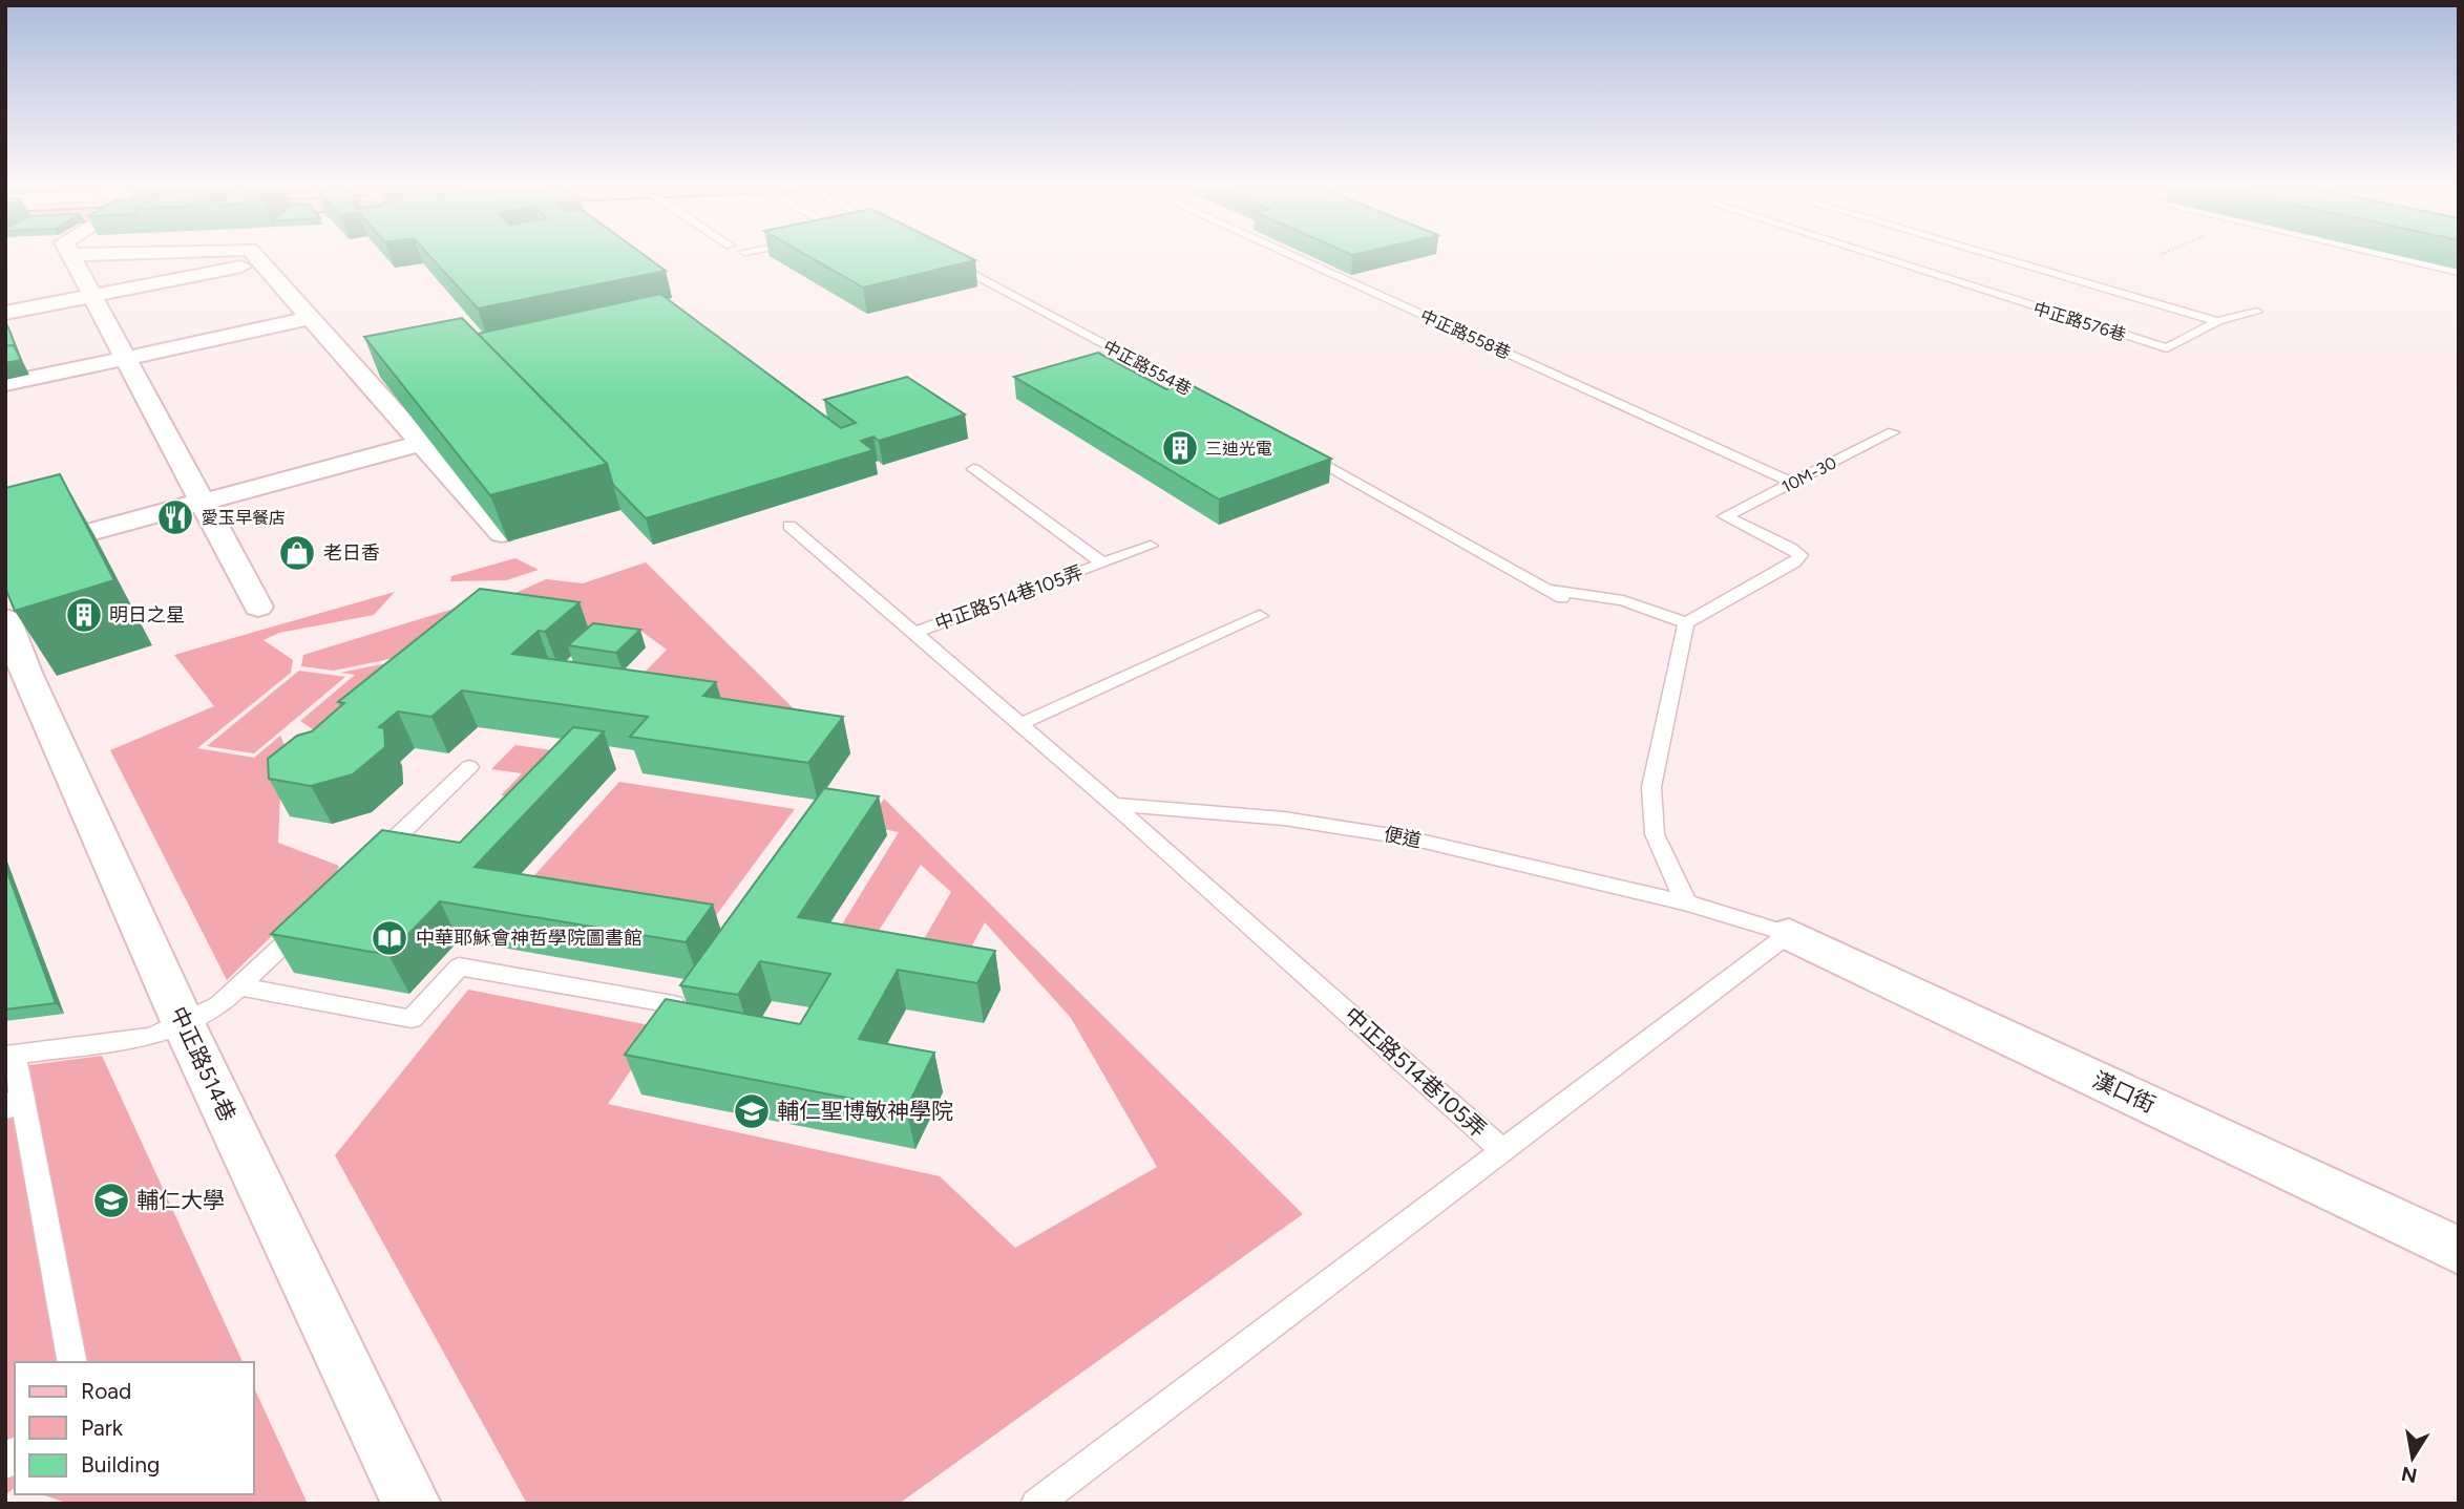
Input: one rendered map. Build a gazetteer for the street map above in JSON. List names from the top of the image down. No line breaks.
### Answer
{"streets":{"street":["中正路514巷","漢口街"],"lane":["中正路576巷","中正路558巷","中正路554巷","10M-30","中正路514巷105弄","便道"]},"crossings":[["中正路558巷","10M-30"],["中正路514巷105弄","便道"],["便道","漢口街"]],"places":{"building":["三迪光電","明日之星"],"restaurant":["愛玉早餐店"],"shop":["老日香"],"library":["中華耶穌會神哲學院圖書館"],"school or university":["輔仁聖博敏神學院","輔仁大學"]},"legend":["Road","Park","Building"],"north":"bottom"}
